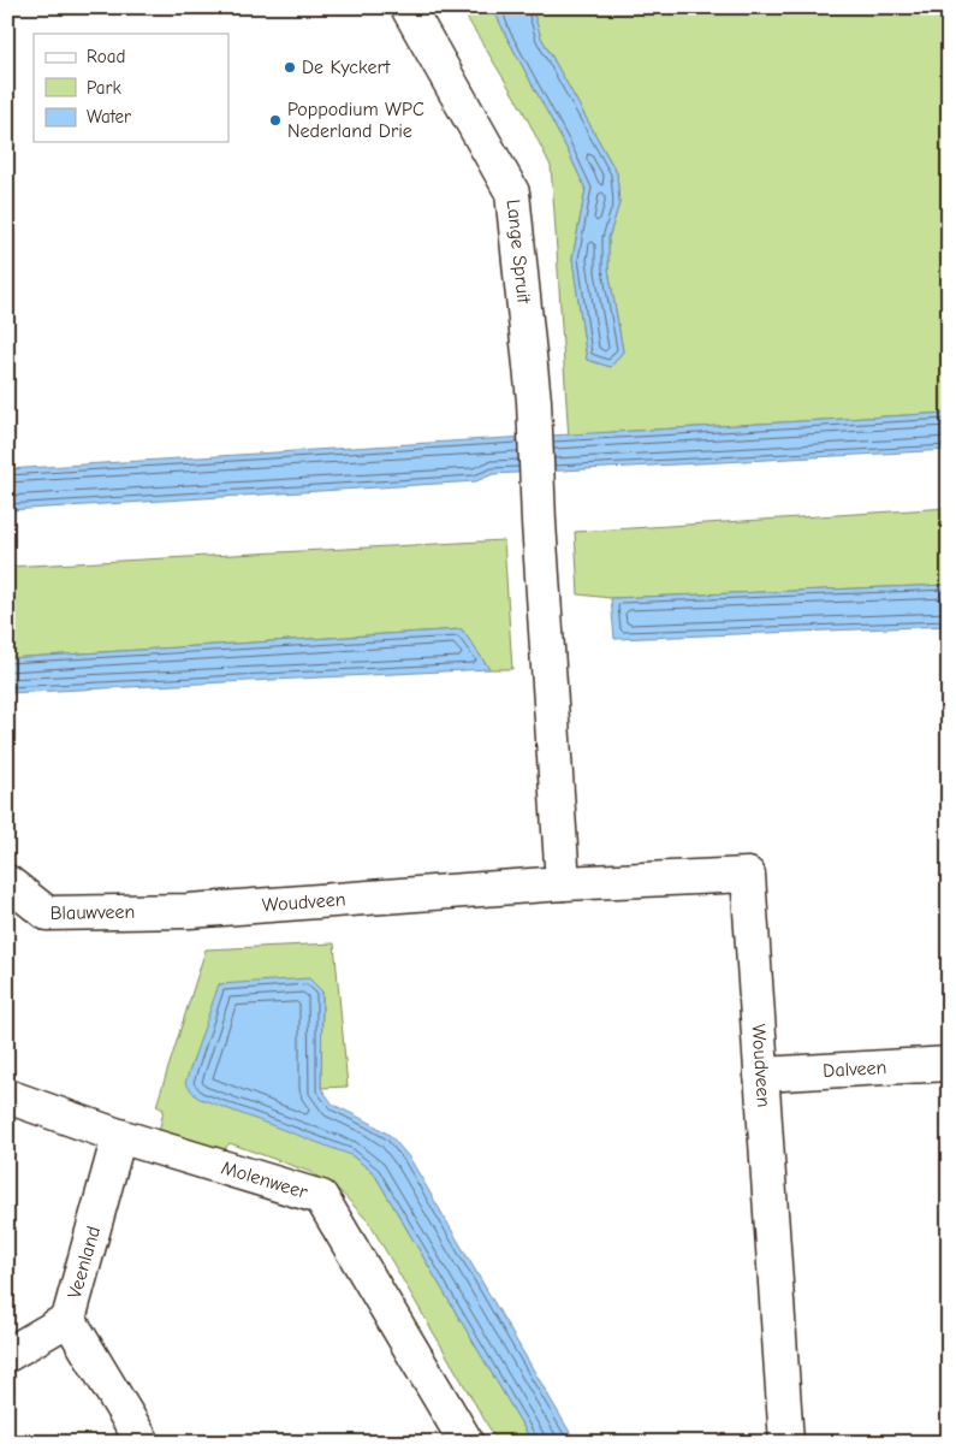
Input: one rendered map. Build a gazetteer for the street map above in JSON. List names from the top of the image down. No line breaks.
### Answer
{"streets":{"street":["Lange Spruit","Woudveen","Blauwveen","Dalveen","Molenweer","Veenland"]},"crossings":[["Lange Spruit","Woudveen"],["Woudveen","Blauwveen"],["Woudveen","Dalveen"],["Molenweer","Veenland"]],"places":["De Kyckert","Poppodium WPC Nederland Drie"],"legend":["Road","Park","Water"]}
